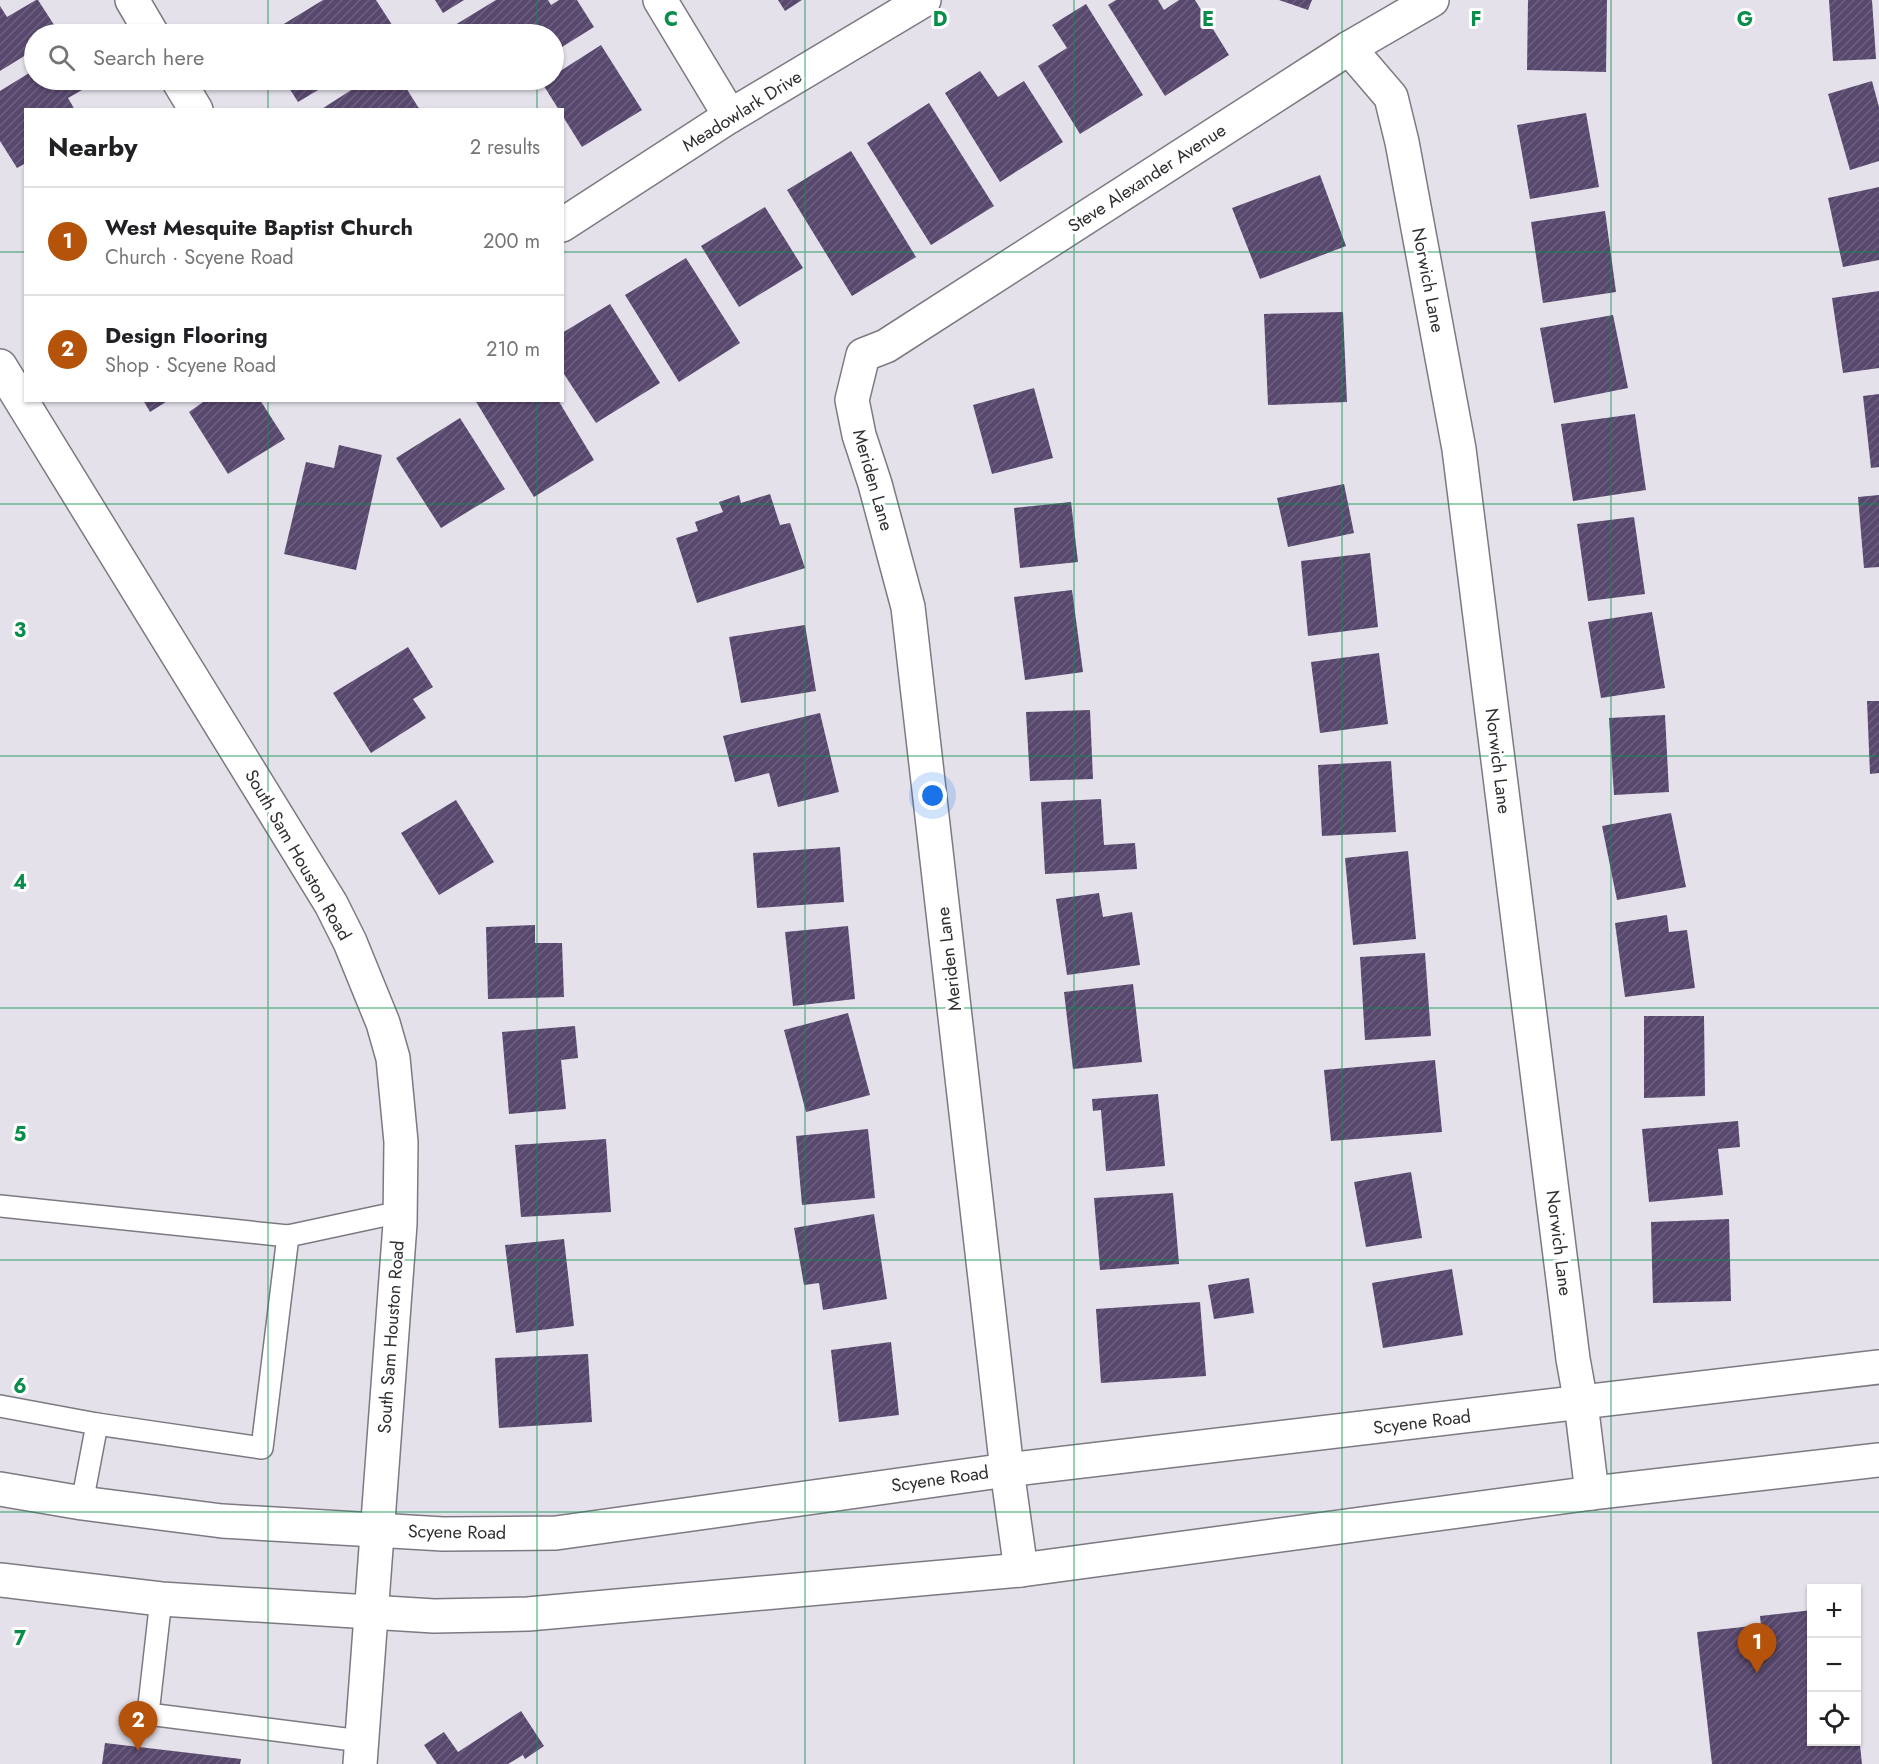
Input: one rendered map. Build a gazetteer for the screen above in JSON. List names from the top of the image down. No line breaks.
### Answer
{"streets":{"street":["Meadowlark Drive","Steve Alexander Avenue","Norwich Lane","Meriden Lane","South Sam Houston Road","Scyene Road"]},"crossings":[["Steve Alexander Avenue","Norwich Lane"],["Steve Alexander Avenue","Meriden Lane"],["Norwich Lane","Scyene Road"],["Meriden Lane","Scyene Road"],["South Sam Houston Road","Scyene Road"]],"page":{"search":"Search here","heading":["Nearby","2 results"],"list":[{"mark":"1","name":"West Mesquite Baptist Church","note":"Church · Scyene Road","value":"200 m"},{"mark":"2","name":"Design Flooring","note":"Shop · Scyene Road","value":"210 m"}],"map_buttons":["+","−"],"pins":["1","2"]},"grid":{"columns":["C","D","E","F","G"],"rows":["3","4","5","6","7"]}}
